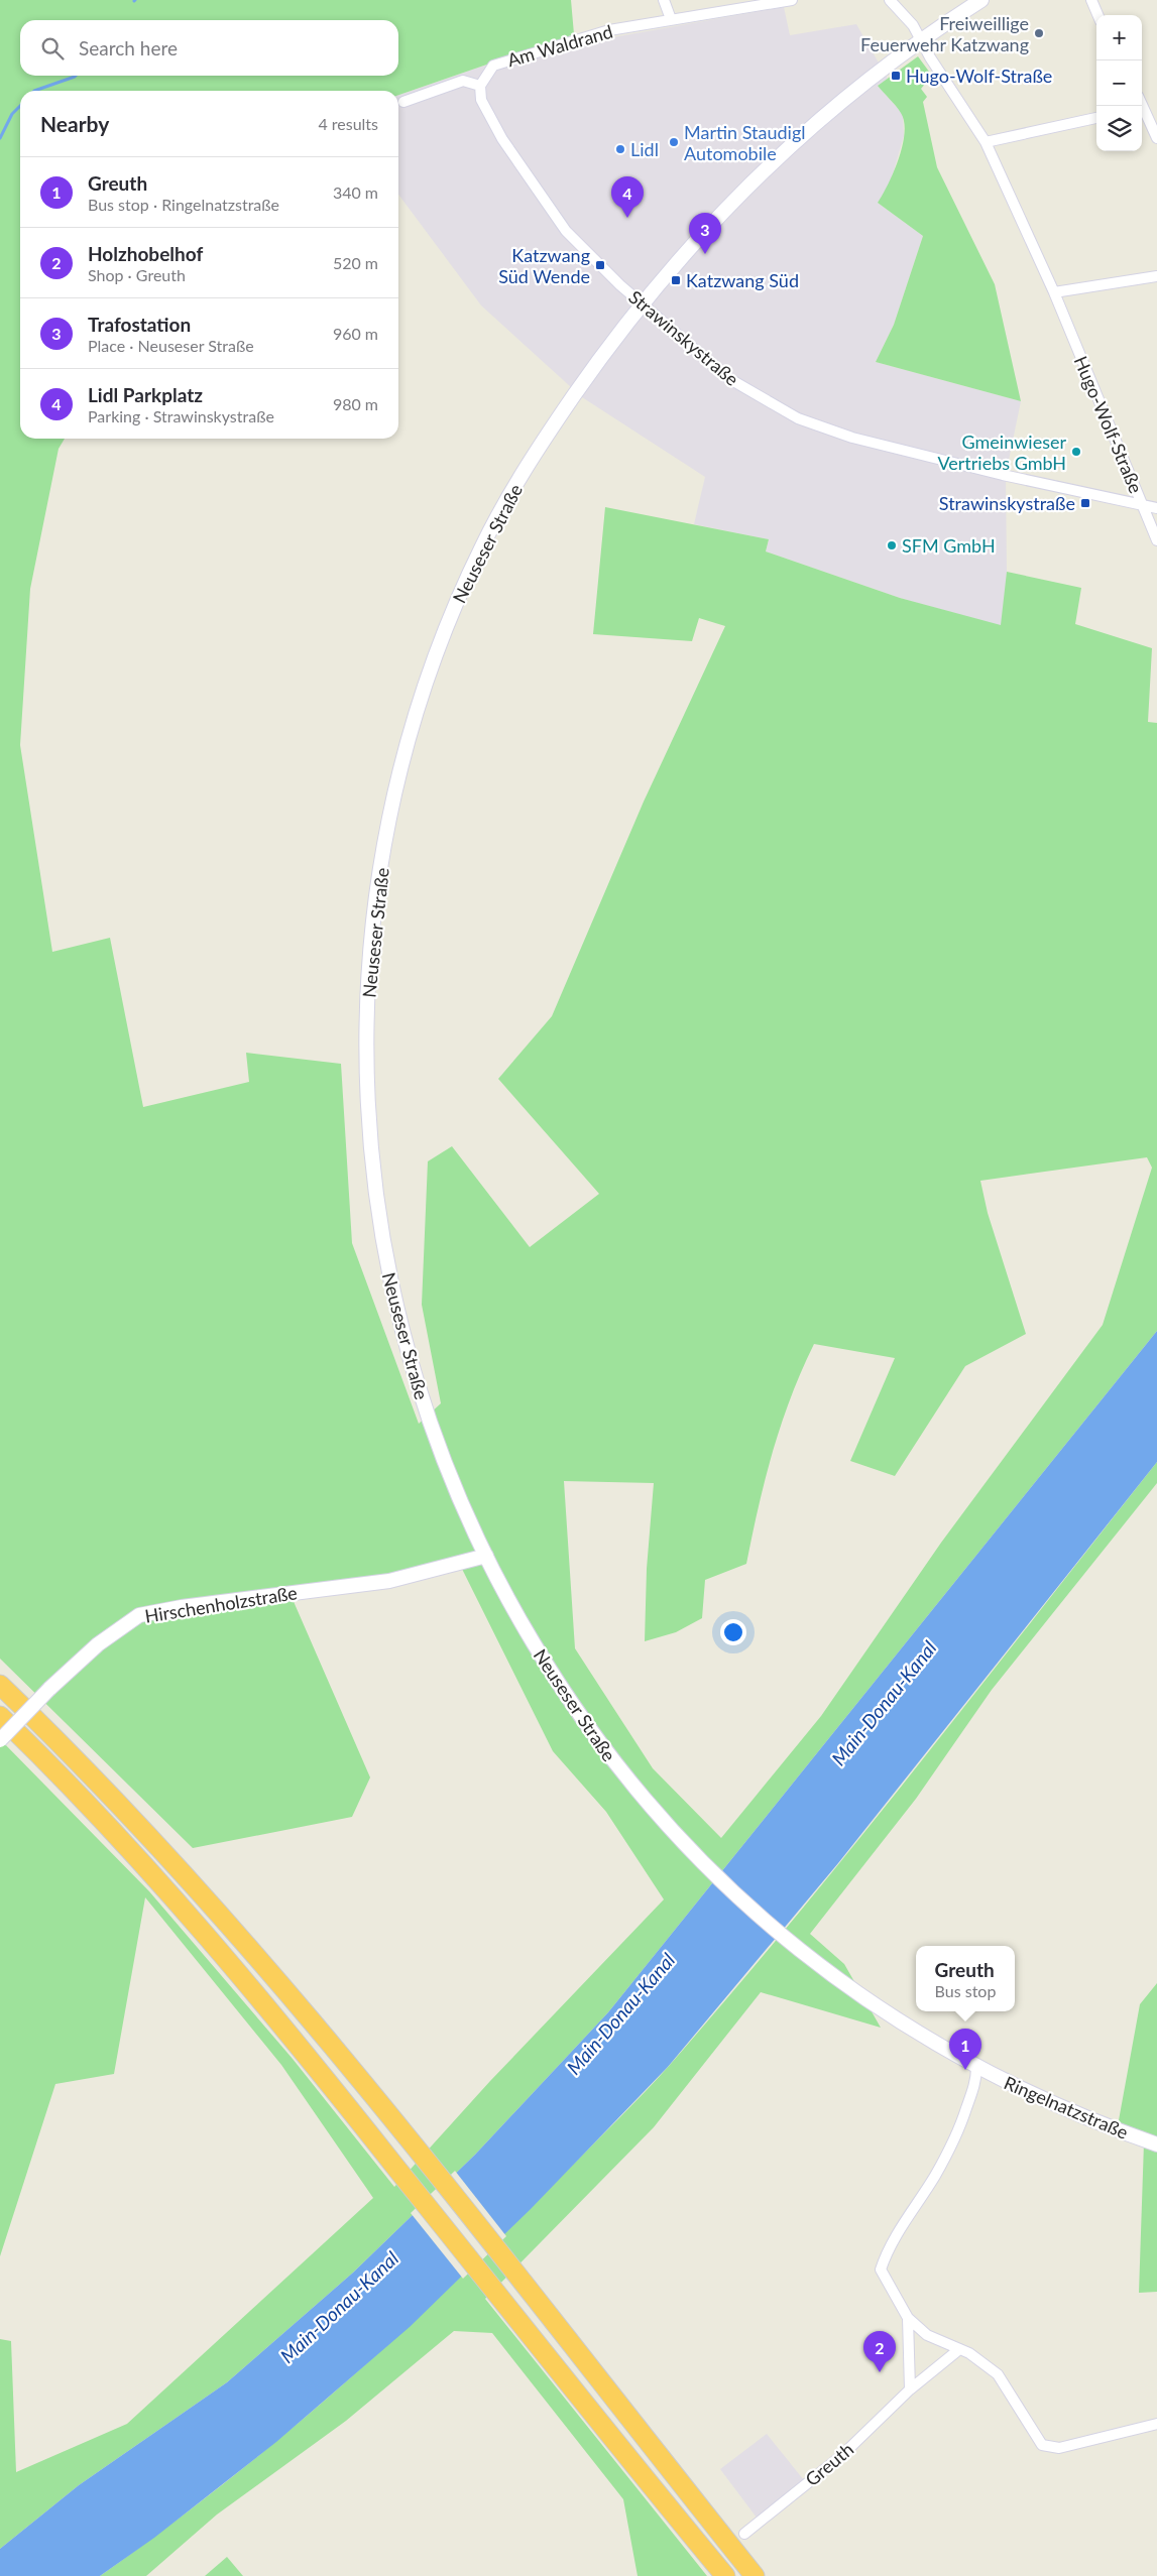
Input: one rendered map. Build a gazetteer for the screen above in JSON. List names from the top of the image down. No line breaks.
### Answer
{"streets":{"main road":["Neuseser Straße","Hirschenholzstraße","Ringelnatzstraße"],"street":["Am Waldrand","Strawinskystraße","Hugo-Wolf-Straße","Greuth"]},"crossings":[["Am Waldrand","Strawinskystraße"],["Strawinskystraße","Hugo-Wolf-Straße"],["Strawinskystraße","Neuseser Straße"],["Hugo-Wolf-Straße","Neuseser Straße"],["Neuseser Straße","Hirschenholzstraße"],["Neuseser Straße","Ringelnatzstraße"]],"water":["Main-Donau-Kanal"],"places":{"other":["Freiweillige Feuerwehr Katzwang","Martin Staudigl Automobile","Lidl","Gmeinwieser Vertriebs GmbH","SFM GmbH"],"transit":["Hugo-Wolf-Straße","Katzwang Süd Wende","Katzwang Süd","Strawinskystraße"]},"page":{"map_buttons":["+","−"],"search":"Search here","heading":["Nearby","4 results"],"list":[{"mark":"1","name":"Greuth","note":"Bus stop · Ringelnatzstraße","value":"340 m"},{"mark":"2","name":"Holzhobelhof","note":"Shop · Greuth","value":"520 m"},{"mark":"3","name":"Trafostation","note":"Place · Neuseser Straße","value":"960 m"},{"mark":"4","name":"Lidl Parkplatz","note":"Parking · Strawinskystraße","value":"980 m"}],"pins":["4","3","1","2"],"popup":["Greuth","Bus stop"]}}
